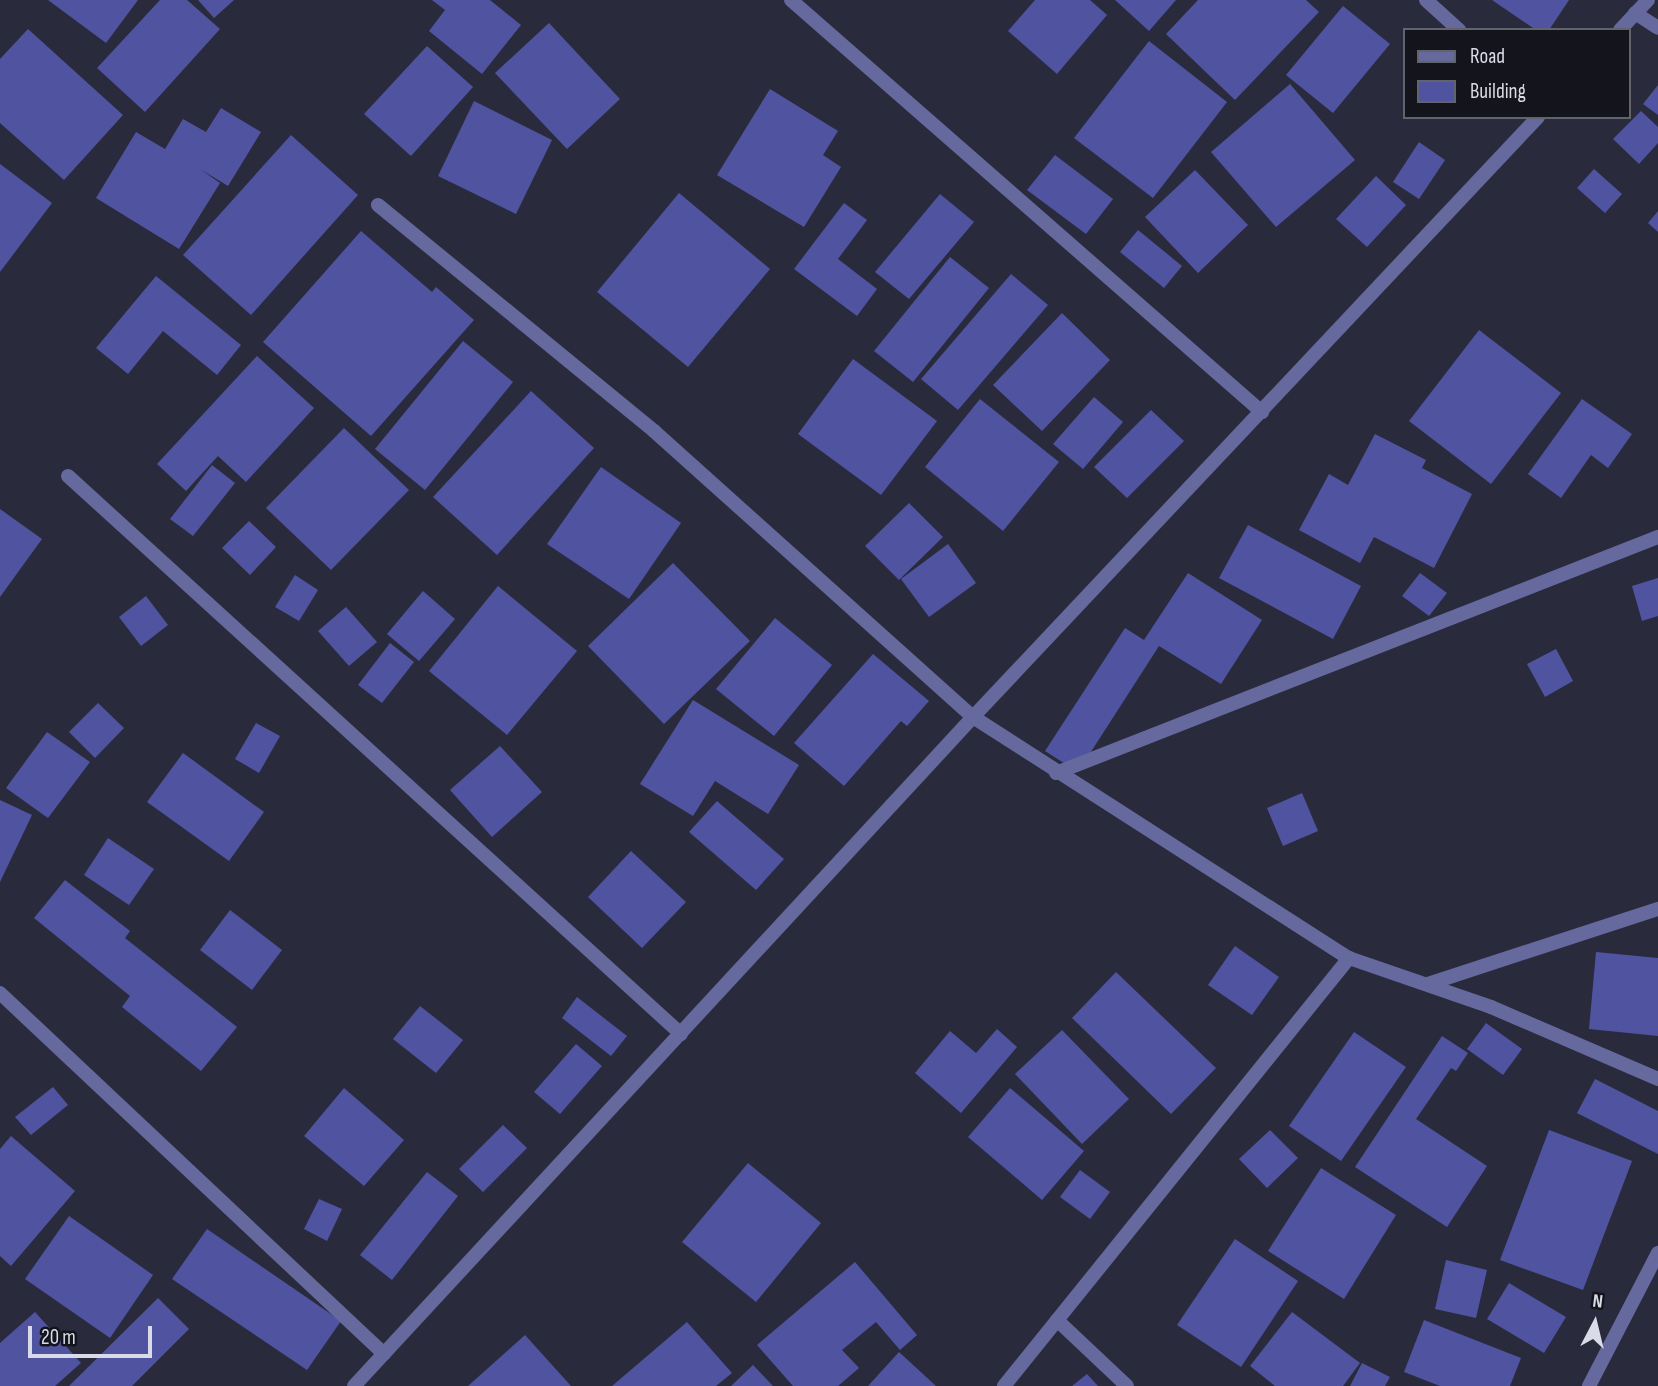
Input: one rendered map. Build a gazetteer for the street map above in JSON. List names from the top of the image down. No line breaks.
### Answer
{"legend":["Road","Building"],"scale_bar":"20 m","north":"top"}
